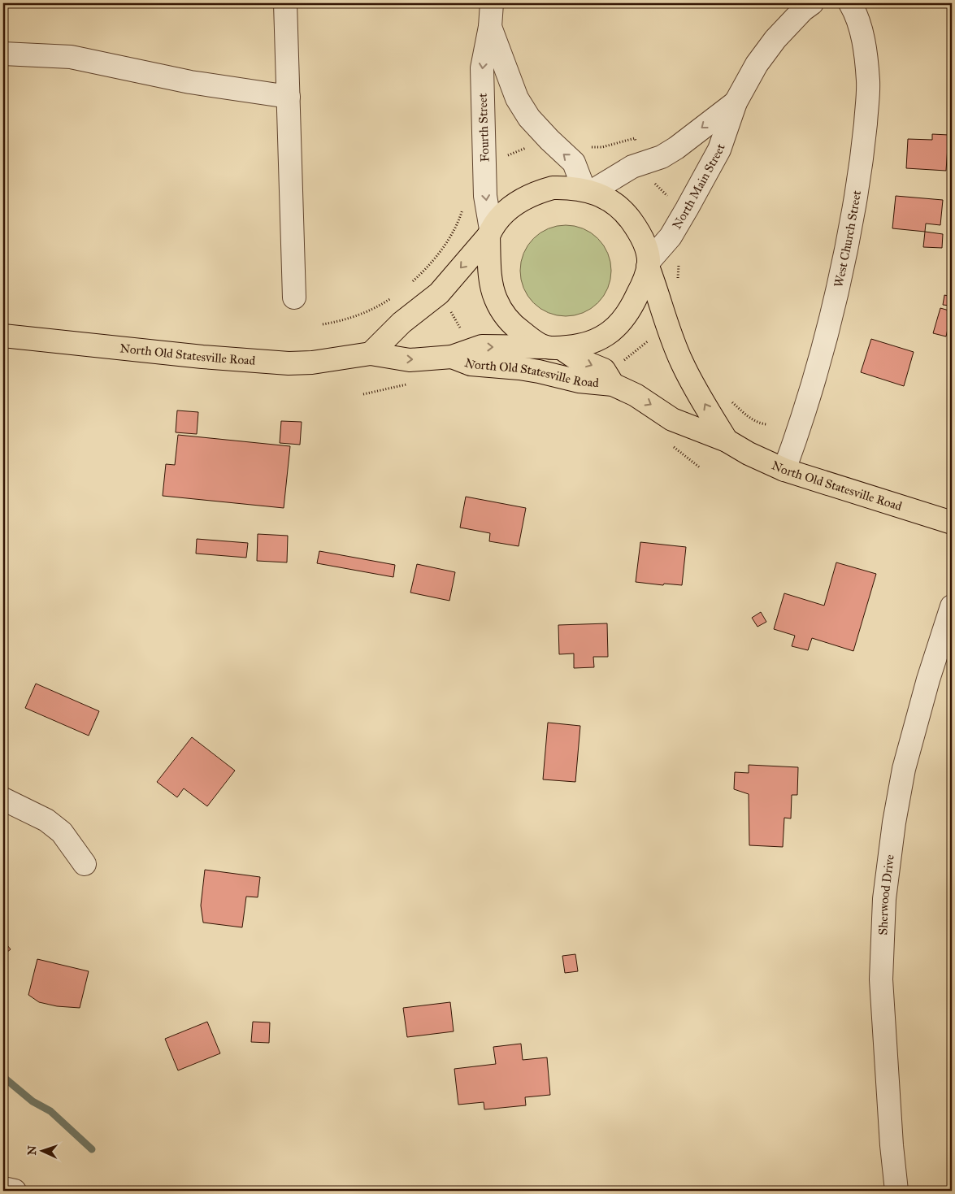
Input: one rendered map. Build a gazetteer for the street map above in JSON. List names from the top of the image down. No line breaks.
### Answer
{"streets":{"main road":["North Old Statesville Road"],"street":["Fourth Street","North Main Street","West Church Street","Sherwood Drive"]},"crossings":[["Fourth Street","North Main Street"],["Fourth Street","North Old Statesville Road"],["North Main Street","North Old Statesville Road"],["West Church Street","North Old Statesville Road"]],"north":"left"}
